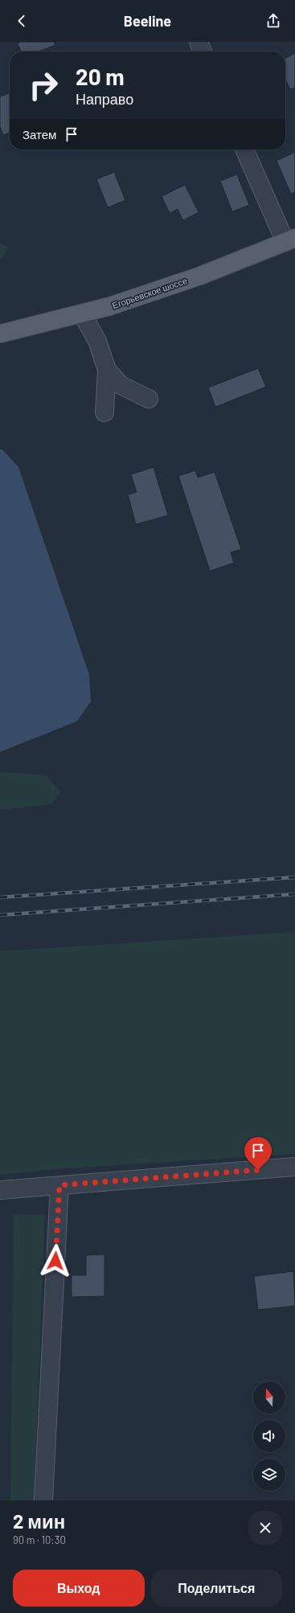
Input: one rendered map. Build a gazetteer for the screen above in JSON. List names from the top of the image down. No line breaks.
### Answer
{"streets":{"main road":["Егорьевское шоссе"]},"north":"top","page":{"header":"Beeline","turn":["20 m","Направо"],"then":"Затем","heading":["2 мин","90 m · 10:30"],"buttons":["Выход","Поделиться"]}}
